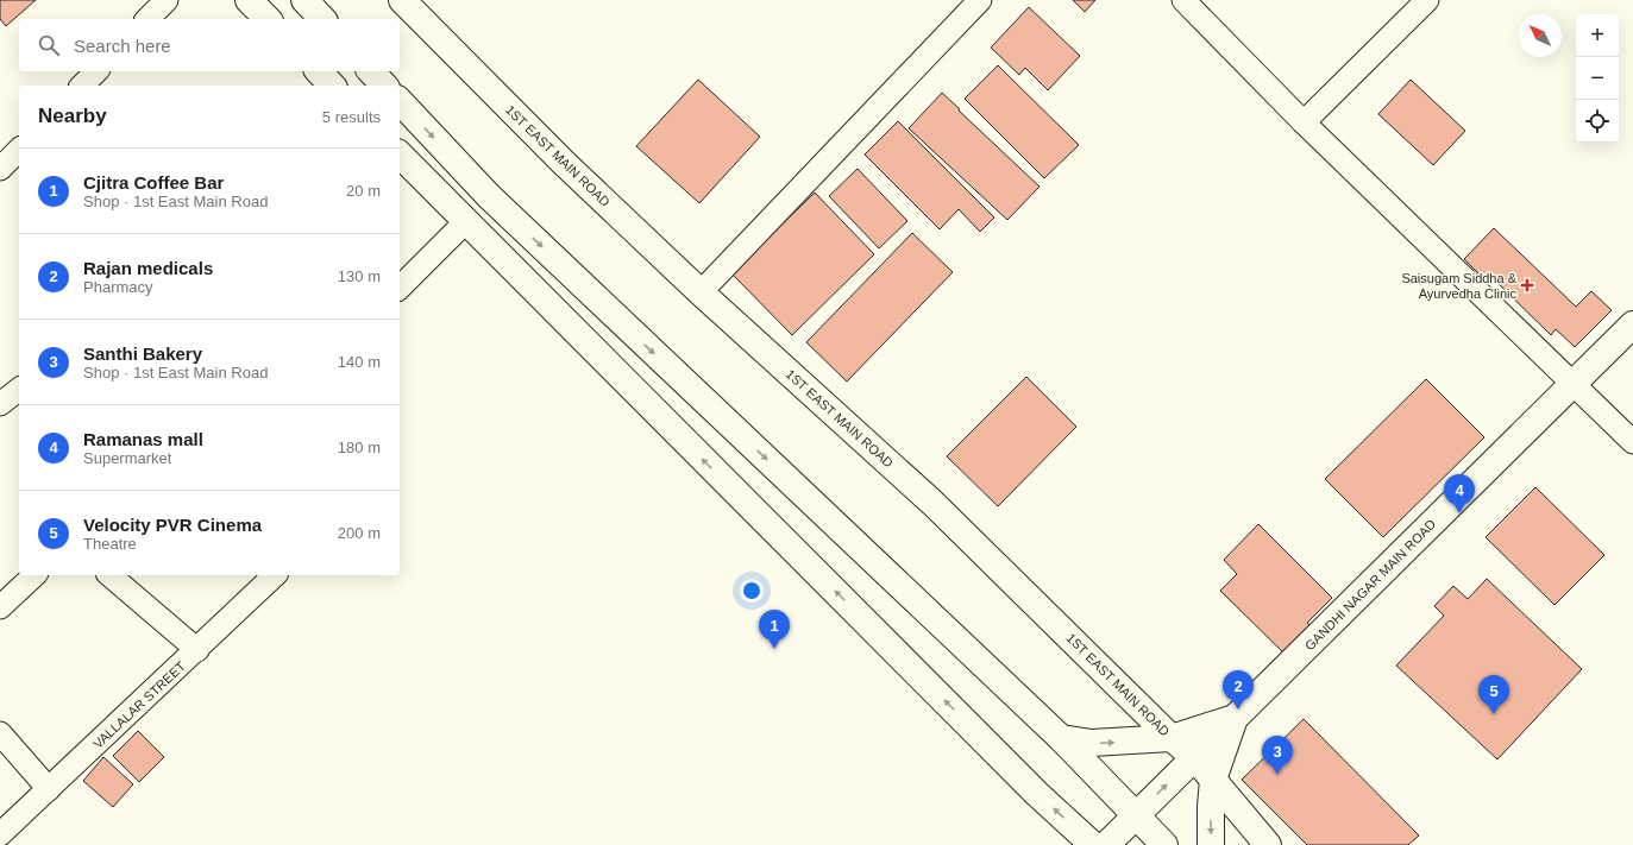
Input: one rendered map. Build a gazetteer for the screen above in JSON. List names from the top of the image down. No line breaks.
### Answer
{"streets":{"main road":["1ST EAST MAIN ROAD","GANDHI NAGAR MAIN ROAD"],"street":["VALLALAR STREET"]},"crossings":[["1ST EAST MAIN ROAD","GANDHI NAGAR MAIN ROAD"]],"places":{"health":["Saisugam Siddha & Ayurvedha Clinic"]},"north":"top left","page":{"map_buttons":["+","−"],"search":"Search here","heading":["Nearby","5 results"],"list":[{"mark":"1","name":"Cjitra Coffee Bar","note":"Shop · 1st East Main Road","value":"20 m"},{"mark":"2","name":"Rajan medicals","note":"Pharmacy","value":"130 m"},{"mark":"3","name":"Santhi Bakery","note":"Shop · 1st East Main Road","value":"140 m"},{"mark":"4","name":"Ramanas mall","note":"Supermarket","value":"180 m"},{"mark":"5","name":"Velocity PVR Cinema","note":"Theatre","value":"200 m"}],"pins":["4","1","2","5","3"]}}
